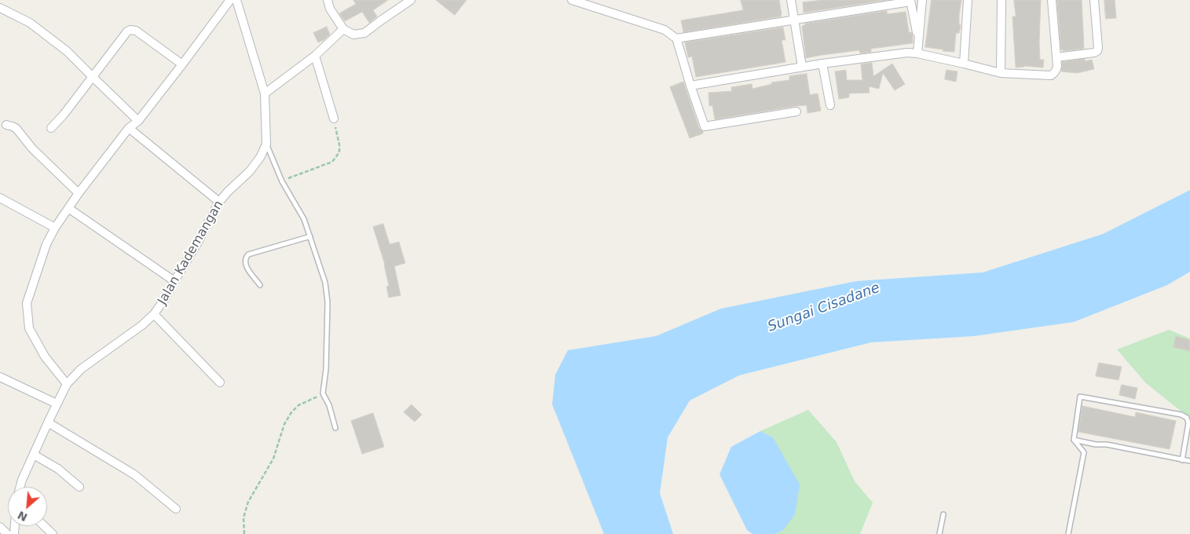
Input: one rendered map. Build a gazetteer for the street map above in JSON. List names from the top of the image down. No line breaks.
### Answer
{"streets":{"street":["Jalan Kademangan"]},"water":["Sungai Cisadane"],"north":"bottom left"}
